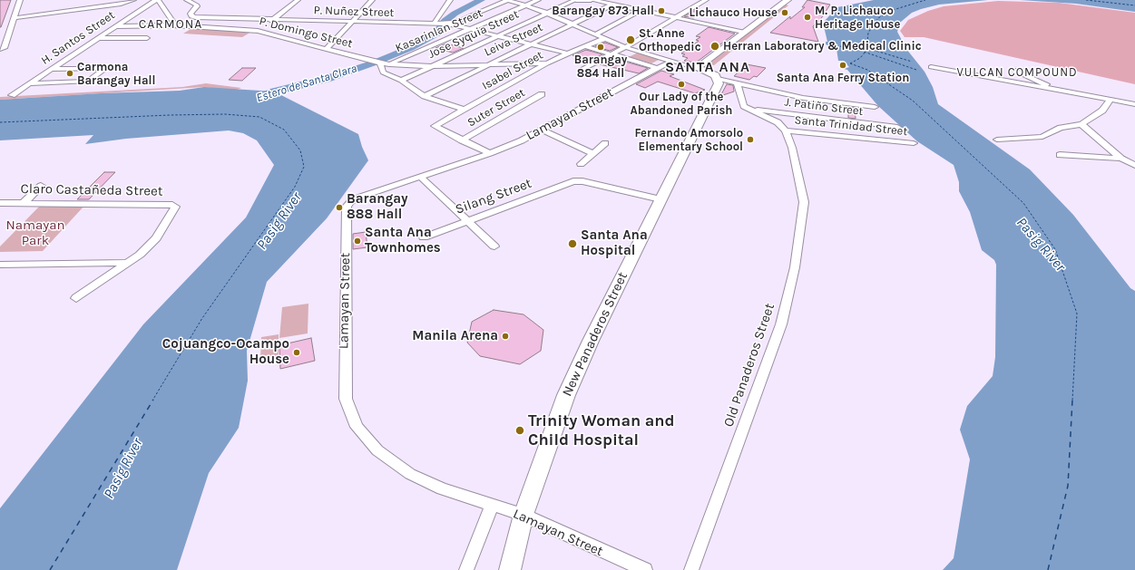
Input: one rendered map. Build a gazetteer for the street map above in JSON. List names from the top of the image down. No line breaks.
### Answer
{"streets":{"main road":["New Panaderos Street"],"street":["P. Nuñez Street","Kasarinlan Street","P. Domingo Street","Jose Syquia Street","H. Santos Street","Leiva Street","Isabel Street","J. Patiño Street","Suter Street","Lamayan Street","Santa Trinidad Street","Claro Castañeda Street","Silang Street","Old Panaderos Street"]},"crossings":[["Kasarinlan Street","P. Domingo Street"],["P. Domingo Street","Jose Syquia Street"],["P. Domingo Street","H. Santos Street"],["P. Domingo Street","Leiva Street"],["P. Domingo Street","Isabel Street"],["Isabel Street","Suter Street"],["Lamayan Street","New Panaderos Street"],["Santa Trinidad Street","Old Panaderos Street"],["Silang Street","New Panaderos Street"]],"districts":["CARMONA","SANTA ANA","VULCAN COMPOUND"],"water":["Estero de Santa Clara","Pasig River"],"parks":["Namayan Park"],"places":["Barangay 873 Hall","Lichauco House","M. P. Lichauco Heritage House","St. Anne Orthopedic","Herran Laboratory & Medical Clinic","Barangay 884 Hall","Santa Ana Ferry Station","Carmona Barangay Hall","Our Lady of the Abandoned Parish","Fernando Amorsolo Elementary School","Barangay 888 Hall","Santa Ana Townhomes","Santa Ana Hospital","Manila Arena","Cojuangco-Ocampo House","Trinity Woman and Child Hospital"]}
